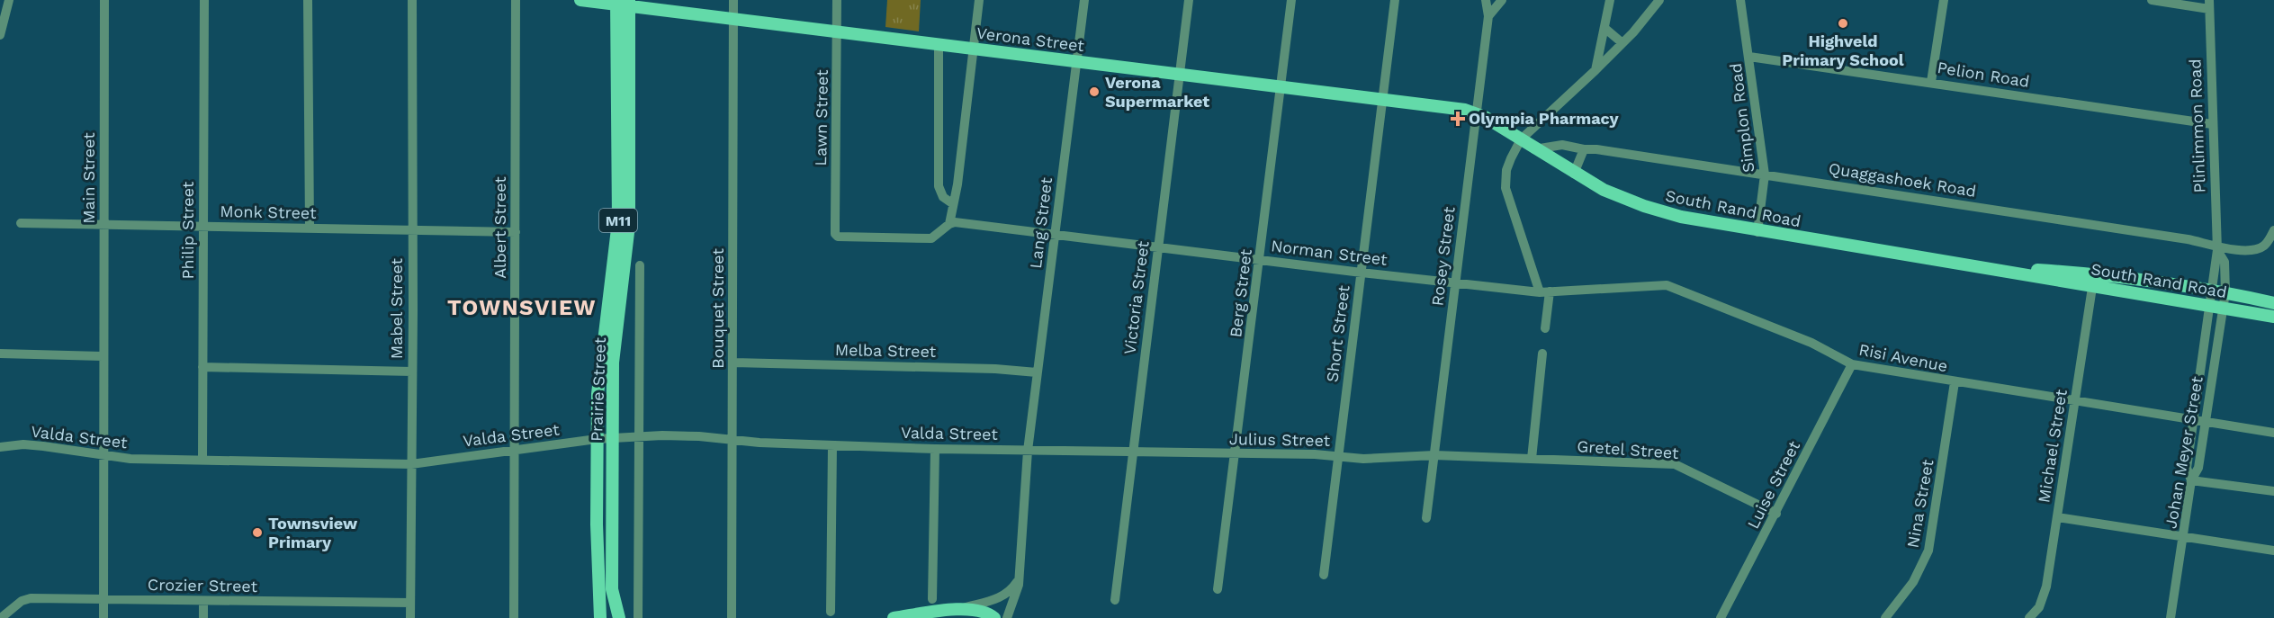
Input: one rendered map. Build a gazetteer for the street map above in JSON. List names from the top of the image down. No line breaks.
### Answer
{"streets":{"main road":["Verona Street","South Rand Road","M11","Prairie Street"],"street":["Pelion Road","Lawn Street","Simplon Road","Plinlimmon Road","Main Street","Quaggashoek Road","Monk Street","Lang Street","Albert Street","Philip Street","Norman Street","Rosey Street","Berg Street","Victoria Street","Mabel Street","Bouquet Street","Short Street","Melba Street","Risi Avenue","Valda Street","Julius Street","Michael Street","Gretel Street","Johan Meyer Street","Luise Street","Nina Street","Crozier Street"]},"crossings":[["Verona Street","Lawn Street"],["Verona Street","South Rand Road"],["Verona Street","Lang Street"],["Verona Street","Rosey Street"],["Verona Street","Berg Street"],["Verona Street","Victoria Street"],["Verona Street","Bouquet Street"],["Verona Street","Short Street"],["Verona Street","Prairie Street"],["Pelion Road","Simplon Road"],["Pelion Road","Plinlimmon Road"],["Lawn Street","Norman Street"],["Simplon Road","Quaggashoek Road"],["Simplon Road","South Rand Road"],["Plinlimmon Road","Quaggashoek Road"],["Plinlimmon Road","South Rand Road"],["Plinlimmon Road","Risi Avenue"],["Plinlimmon Road","Johan Meyer Street"],["Main Street","Monk Street"],["Main Street","Valda Street"],["Main Street","Crozier Street"],["Quaggashoek Road","South Rand Road"],["South Rand Road","Rosey Street"],["South Rand Road","Michael Street"],["South Rand Road","Johan Meyer Street"],["Monk Street","Albert Street"],["Monk Street","Philip Street"],["Monk Street","Mabel Street"],["Lang Street","Norman Street"],["Lang Street","Melba Street"],["Lang Street","Valda Street"],["Lang Street","Julius Street"],["Albert Street","Valda Street"],["Philip Street","Valda Street"],["Norman Street","Rosey Street"],["Norman Street","Berg Street"],["Norman Street","Victoria Street"],["Norman Street","Short Street"],["Norman Street","Risi Avenue"],["Rosey Street","Julius Street"],["Berg Street","Julius Street"],["Victoria Street","Julius Street"],["Mabel Street","Valda Street"],["Mabel Street","Crozier Street"],["Bouquet Street","Melba Street"],["Bouquet Street","Valda Street"],["Short Street","Julius Street"],["Risi Avenue","Michael Street"],["Risi Avenue","Johan Meyer Street"],["Risi Avenue","Luise Street"],["Risi Avenue","Nina Street"],["Prairie Street","Valda Street"],["Valda Street","Julius Street"],["Julius Street","Gretel Street"],["Gretel Street","Luise Street"]],"districts":["TOWNSVIEW"],"places":{"other":["Highveld Primary School","Verona Supermarket","Townsview Primary"],"health":["Olympia Pharmacy"]}}
